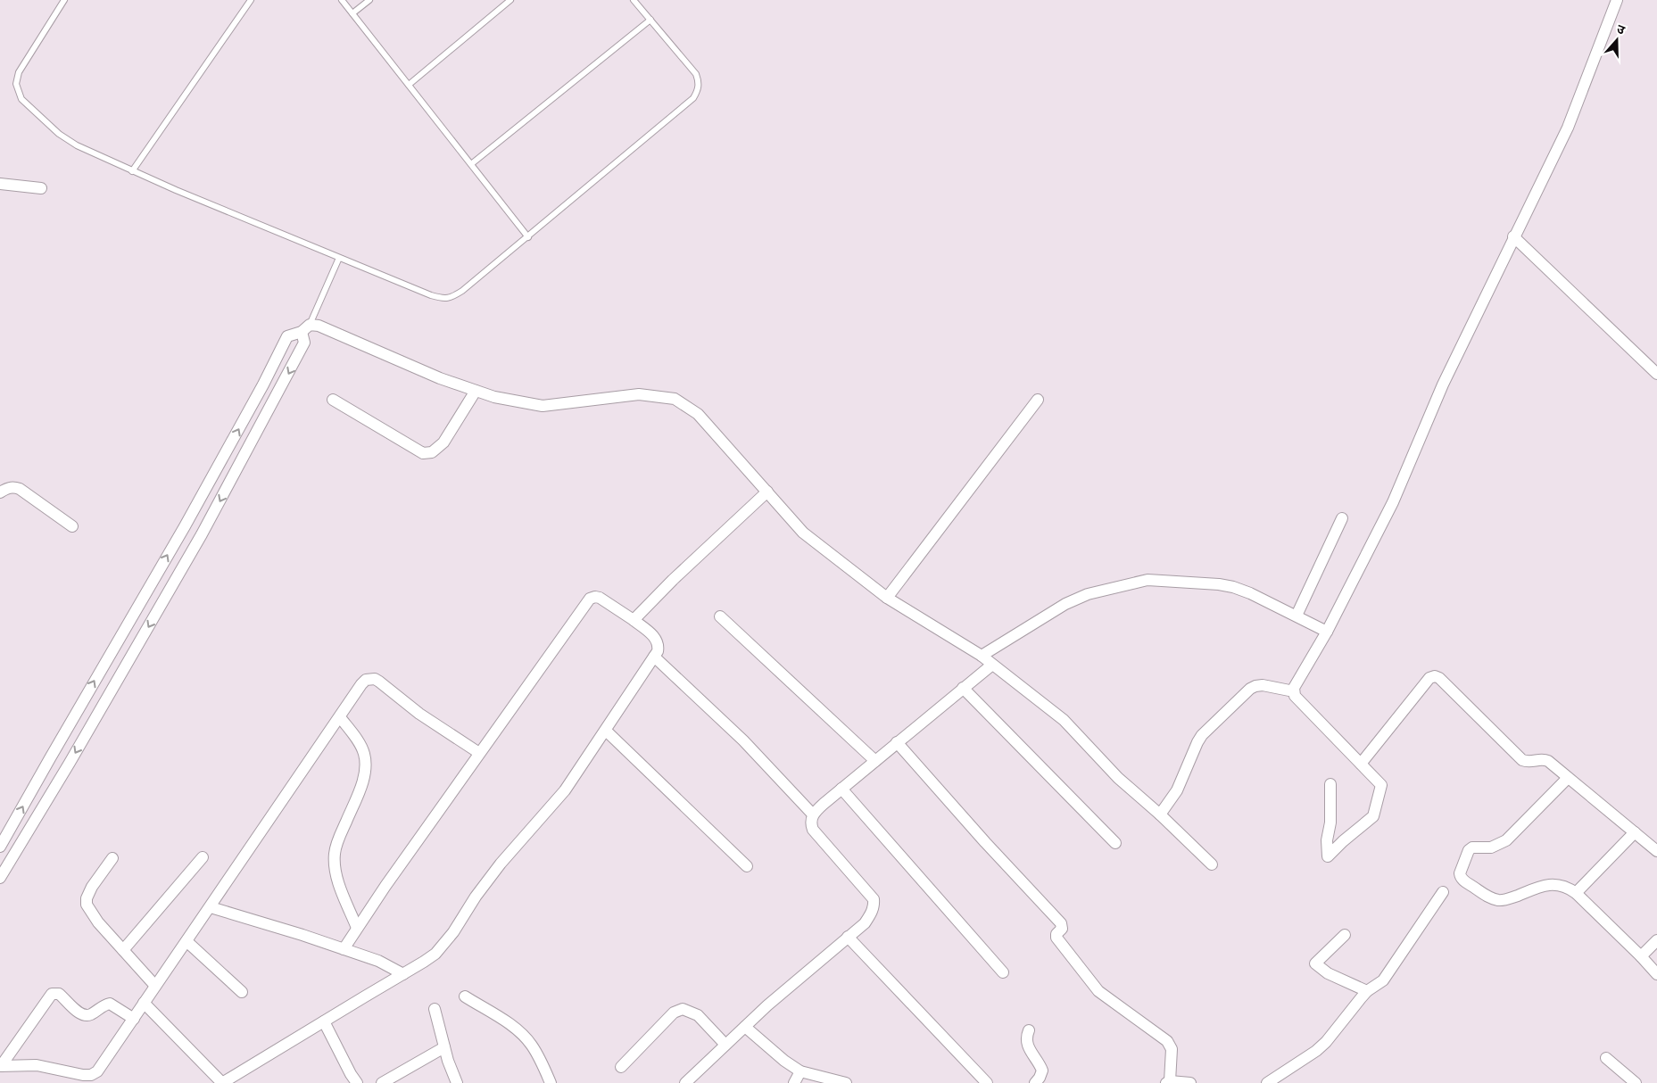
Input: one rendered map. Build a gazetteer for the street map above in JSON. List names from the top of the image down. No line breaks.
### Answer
{"north":"top"}
